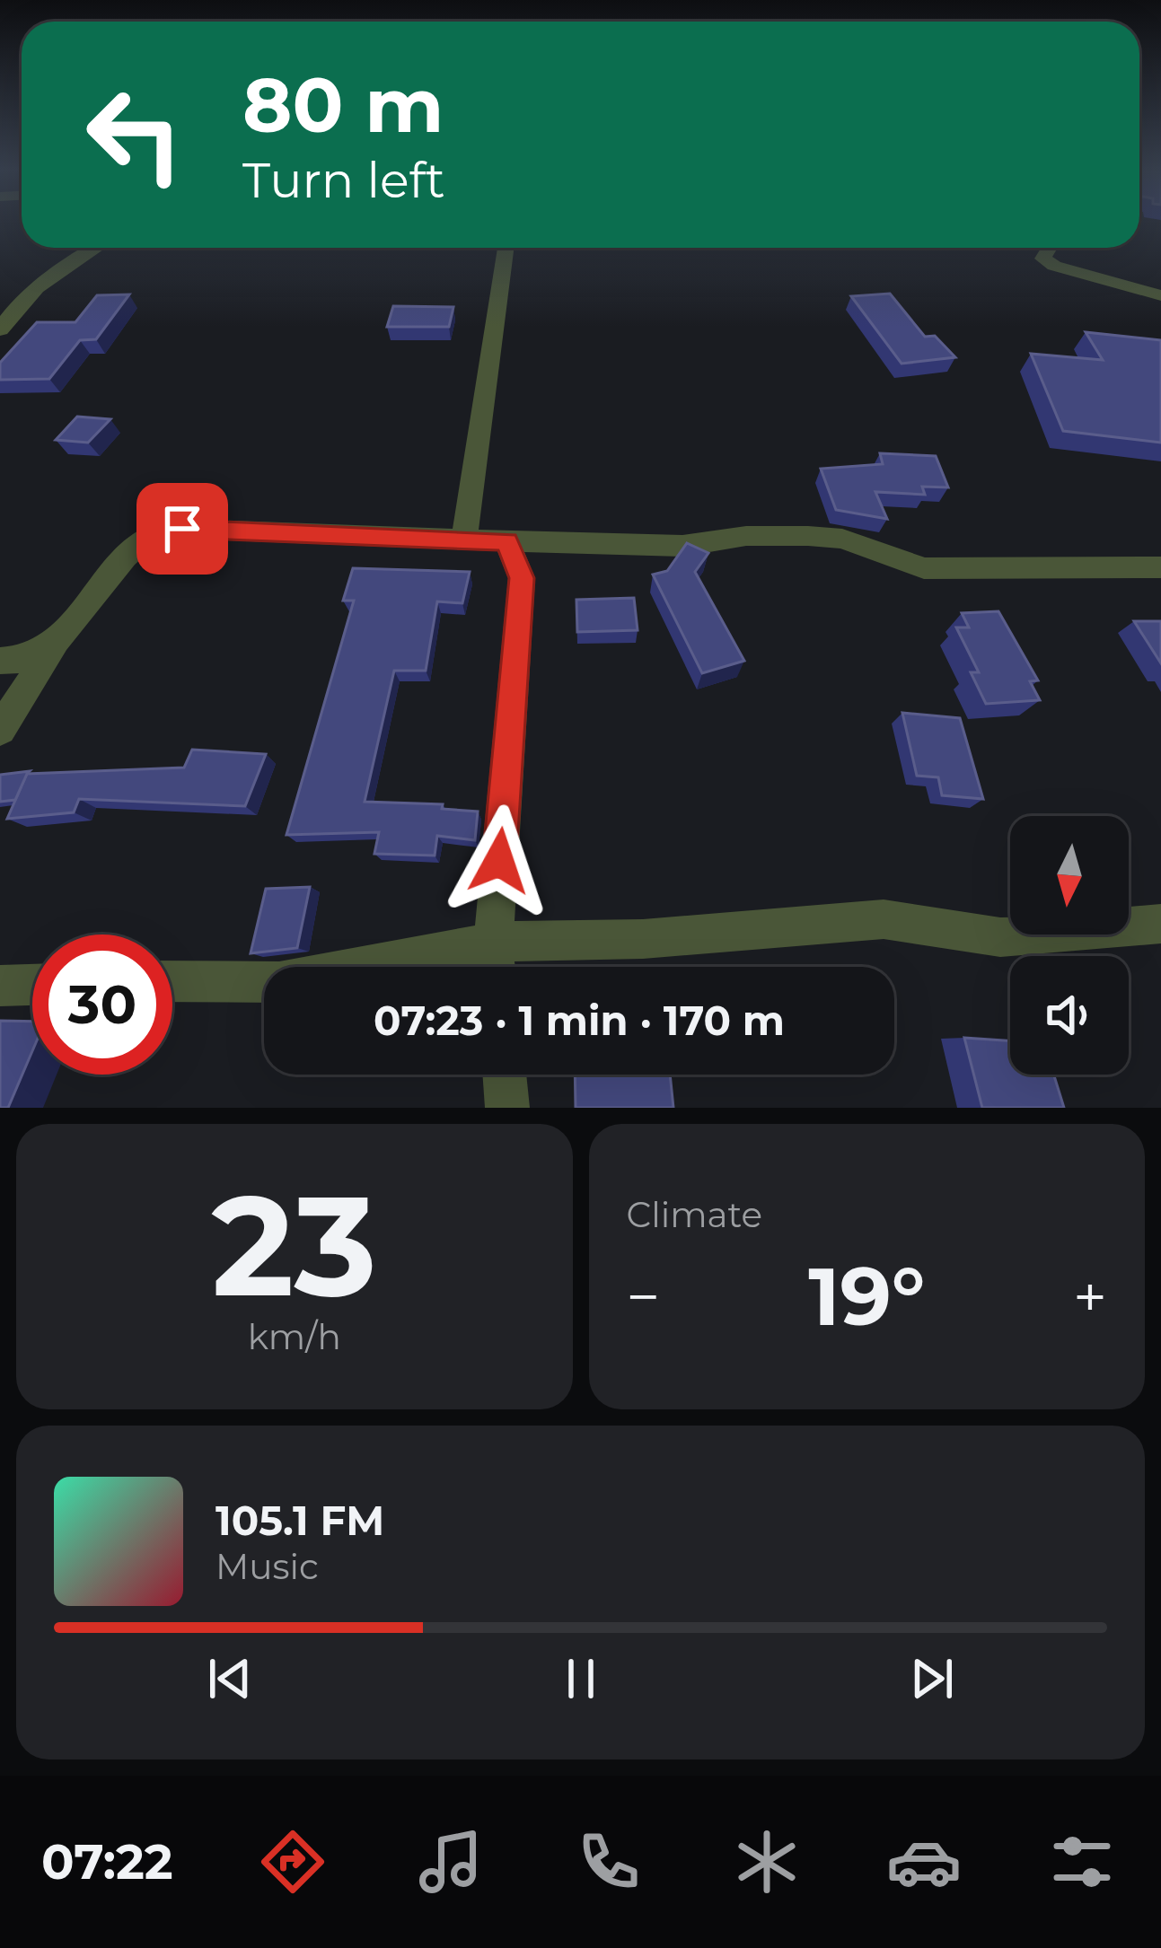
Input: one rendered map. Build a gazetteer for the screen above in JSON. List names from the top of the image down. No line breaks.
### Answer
{"north":"bottom","page":{"turn":["80 m","Turn left"],"limit":"30","trip":"07:23 · 1 min · 170 m","tile":[["23","km/h"],"Climate"],"heat":["−","19°","+"],"song":["105.1 FM","Music"],"tabs":"07:22"}}
